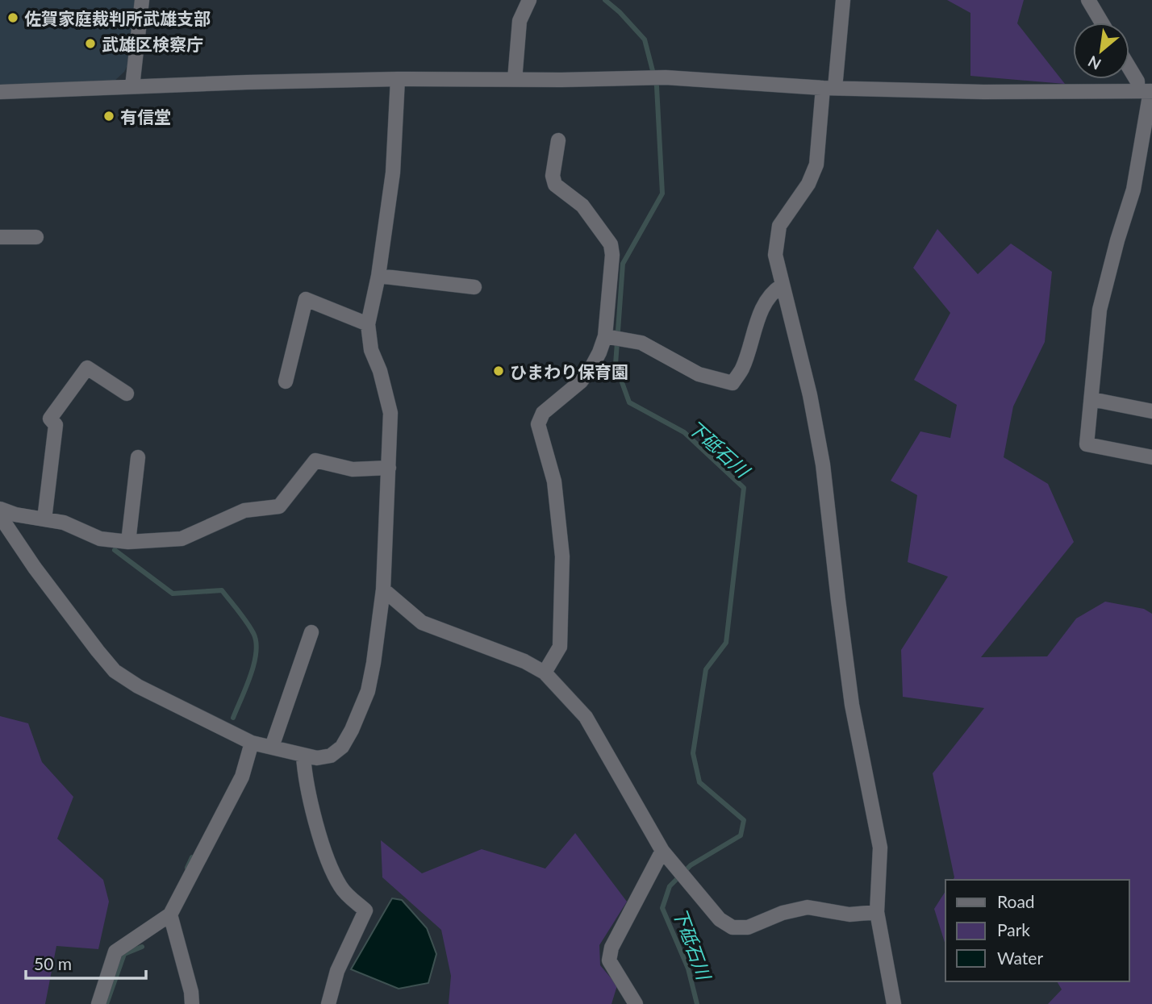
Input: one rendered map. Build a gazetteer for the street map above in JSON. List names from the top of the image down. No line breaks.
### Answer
{"water":["下砥石川"],"places":["佐賀家庭裁判所武雄支部","武雄区検察庁","有信堂","ひまわり保育園"],"legend":["Road","Park","Water"],"scale_bar":"50 m","north":"bottom left"}
